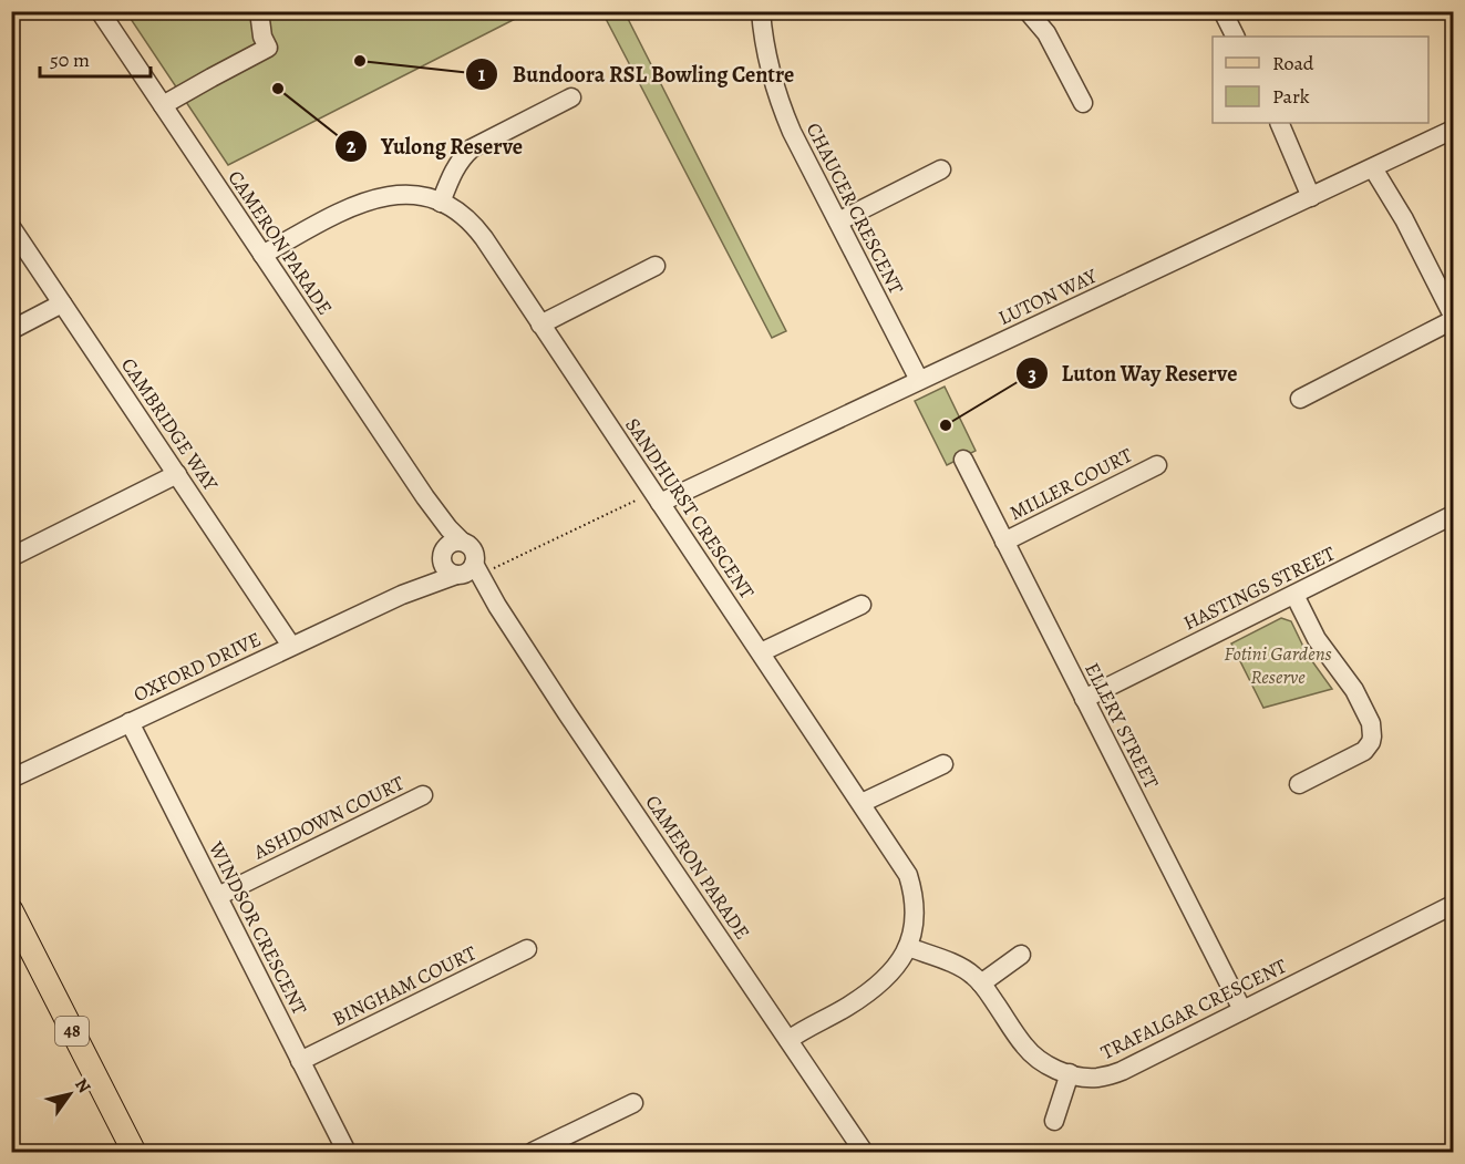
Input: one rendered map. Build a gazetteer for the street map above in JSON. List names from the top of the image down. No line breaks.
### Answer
{"streets":{"main road":["48"],"street":["CHAUCER CRESCENT","CAMERON PARADE","LUTON WAY","CAMBRIDGE WAY","MILLER COURT","SANDHURST CRESCENT","HASTINGS STREET","OXFORD DRIVE","ELLERY STREET","ASHDOWN COURT","WINDSOR CRESCENT","BINGHAM COURT","TRAFALGAR CRESCENT"]},"crossings":[["CHAUCER CRESCENT","LUTON WAY"],["CAMERON PARADE","SANDHURST CRESCENT"],["CAMERON PARADE","OXFORD DRIVE"],["LUTON WAY","SANDHURST CRESCENT"],["CAMBRIDGE WAY","OXFORD DRIVE"],["MILLER COURT","ELLERY STREET"],["SANDHURST CRESCENT","TRAFALGAR CRESCENT"],["HASTINGS STREET","ELLERY STREET"],["OXFORD DRIVE","WINDSOR CRESCENT"],["ELLERY STREET","TRAFALGAR CRESCENT"],["ASHDOWN COURT","WINDSOR CRESCENT"],["WINDSOR CRESCENT","BINGHAM COURT"]],"parks":["Fotini Gardens Reserve"],"places":["Bundoora RSL Bowling Centre","Yulong Reserve","Luton Way Reserve"],"legend":["Road","Park"],"scale_bar":"50 m","north":"top right"}
